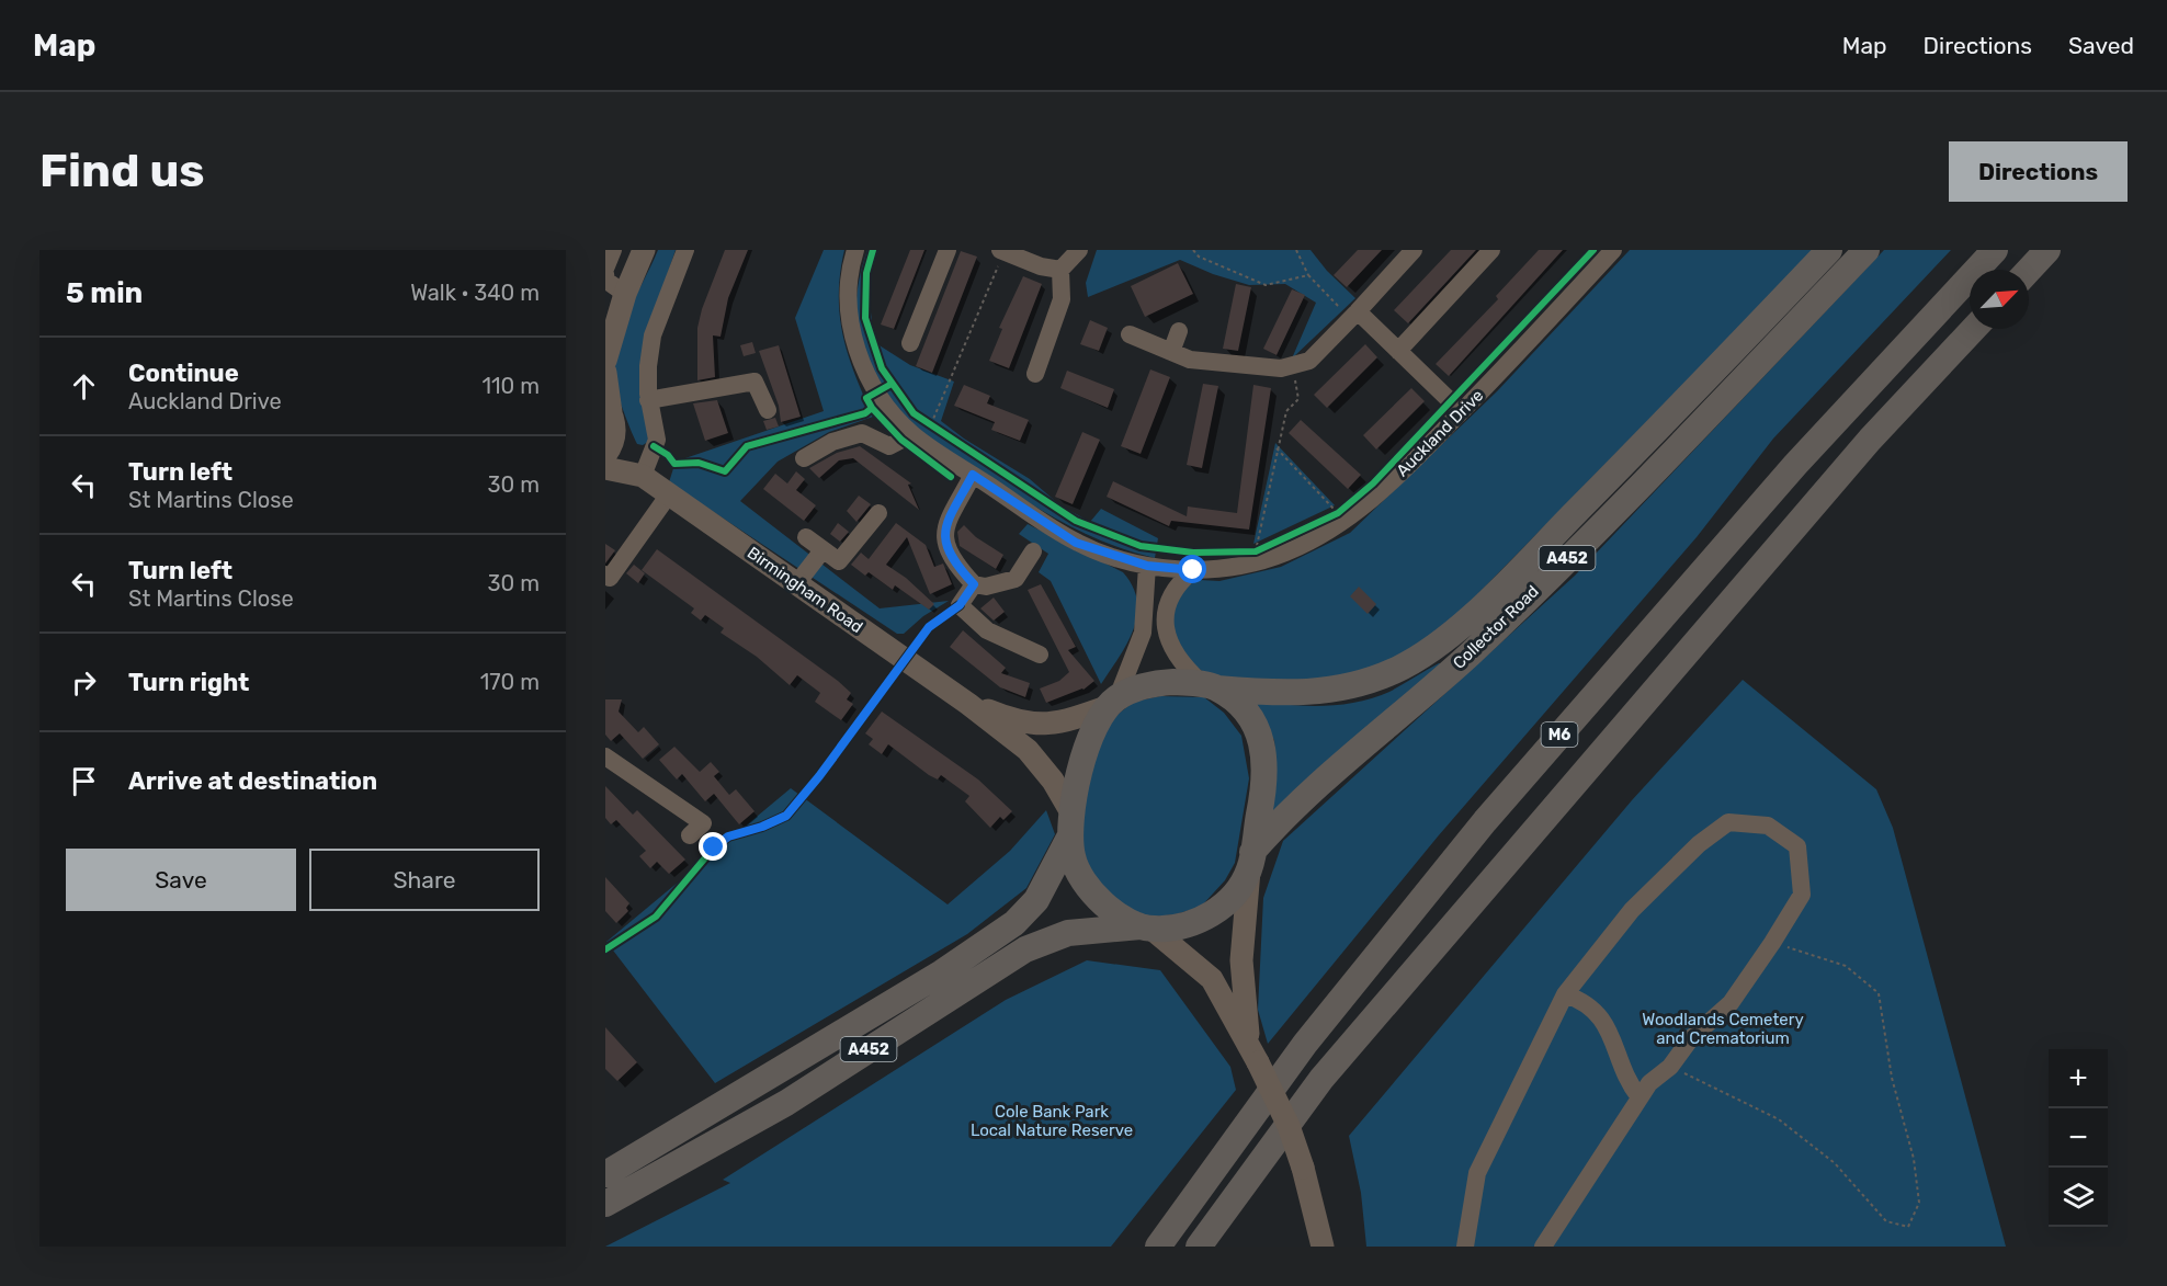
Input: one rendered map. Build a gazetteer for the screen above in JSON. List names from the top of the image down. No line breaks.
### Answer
{"streets":{"highway":["A452","Collector Road","M6"],"main road":["Birmingham Road"],"street":["Auckland Drive"]},"crossings":[["A452","Birmingham Road"],["A452","Collector Road"],["Birmingham Road","Collector Road"]],"parks":["Woodlands Cemetery and Crematorium","Cole Bank Park Local Nature Reserve"],"north":"top right","page":{"header":"Map","nav":["Map","Directions","Saved"],"buttons":["Directions",["Save","Share"]],"title":"Find us","heading":["5 min","Walk · 340 m"],"list":[["Continue","Auckland Drive","110 m"],["Turn left","St Martins Close","30 m"],["Turn left","St Martins Close","30 m"],["Turn right","170 m"],"Arrive at destination"],"map_buttons":["+","−"]}}
